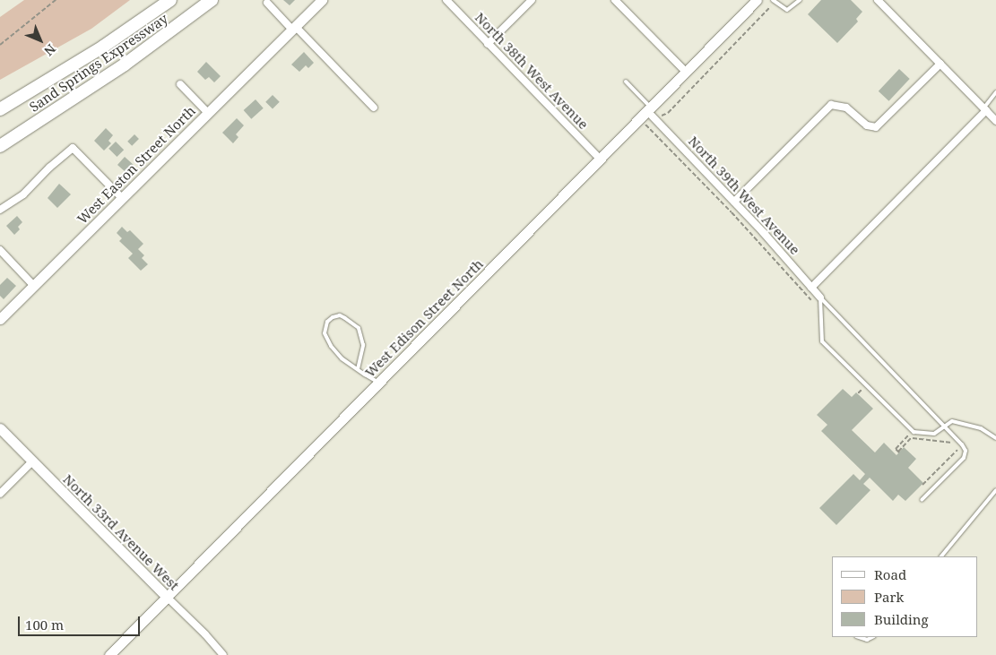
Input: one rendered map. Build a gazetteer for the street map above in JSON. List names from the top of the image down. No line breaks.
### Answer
{"streets":{"highway":["Sand Springs Expressway"],"street":["North 38th West Avenue","West Easton Street North","North 39th West Avenue","West Edison Street North","North 33rd Avenue West"]},"crossings":[["North 38th West Avenue","West Edison Street North"],["North 39th West Avenue","West Edison Street North"],["West Edison Street North","North 33rd Avenue West"]],"legend":["Road","Park","Building"],"scale_bar":"100 m","north":"bottom right"}
